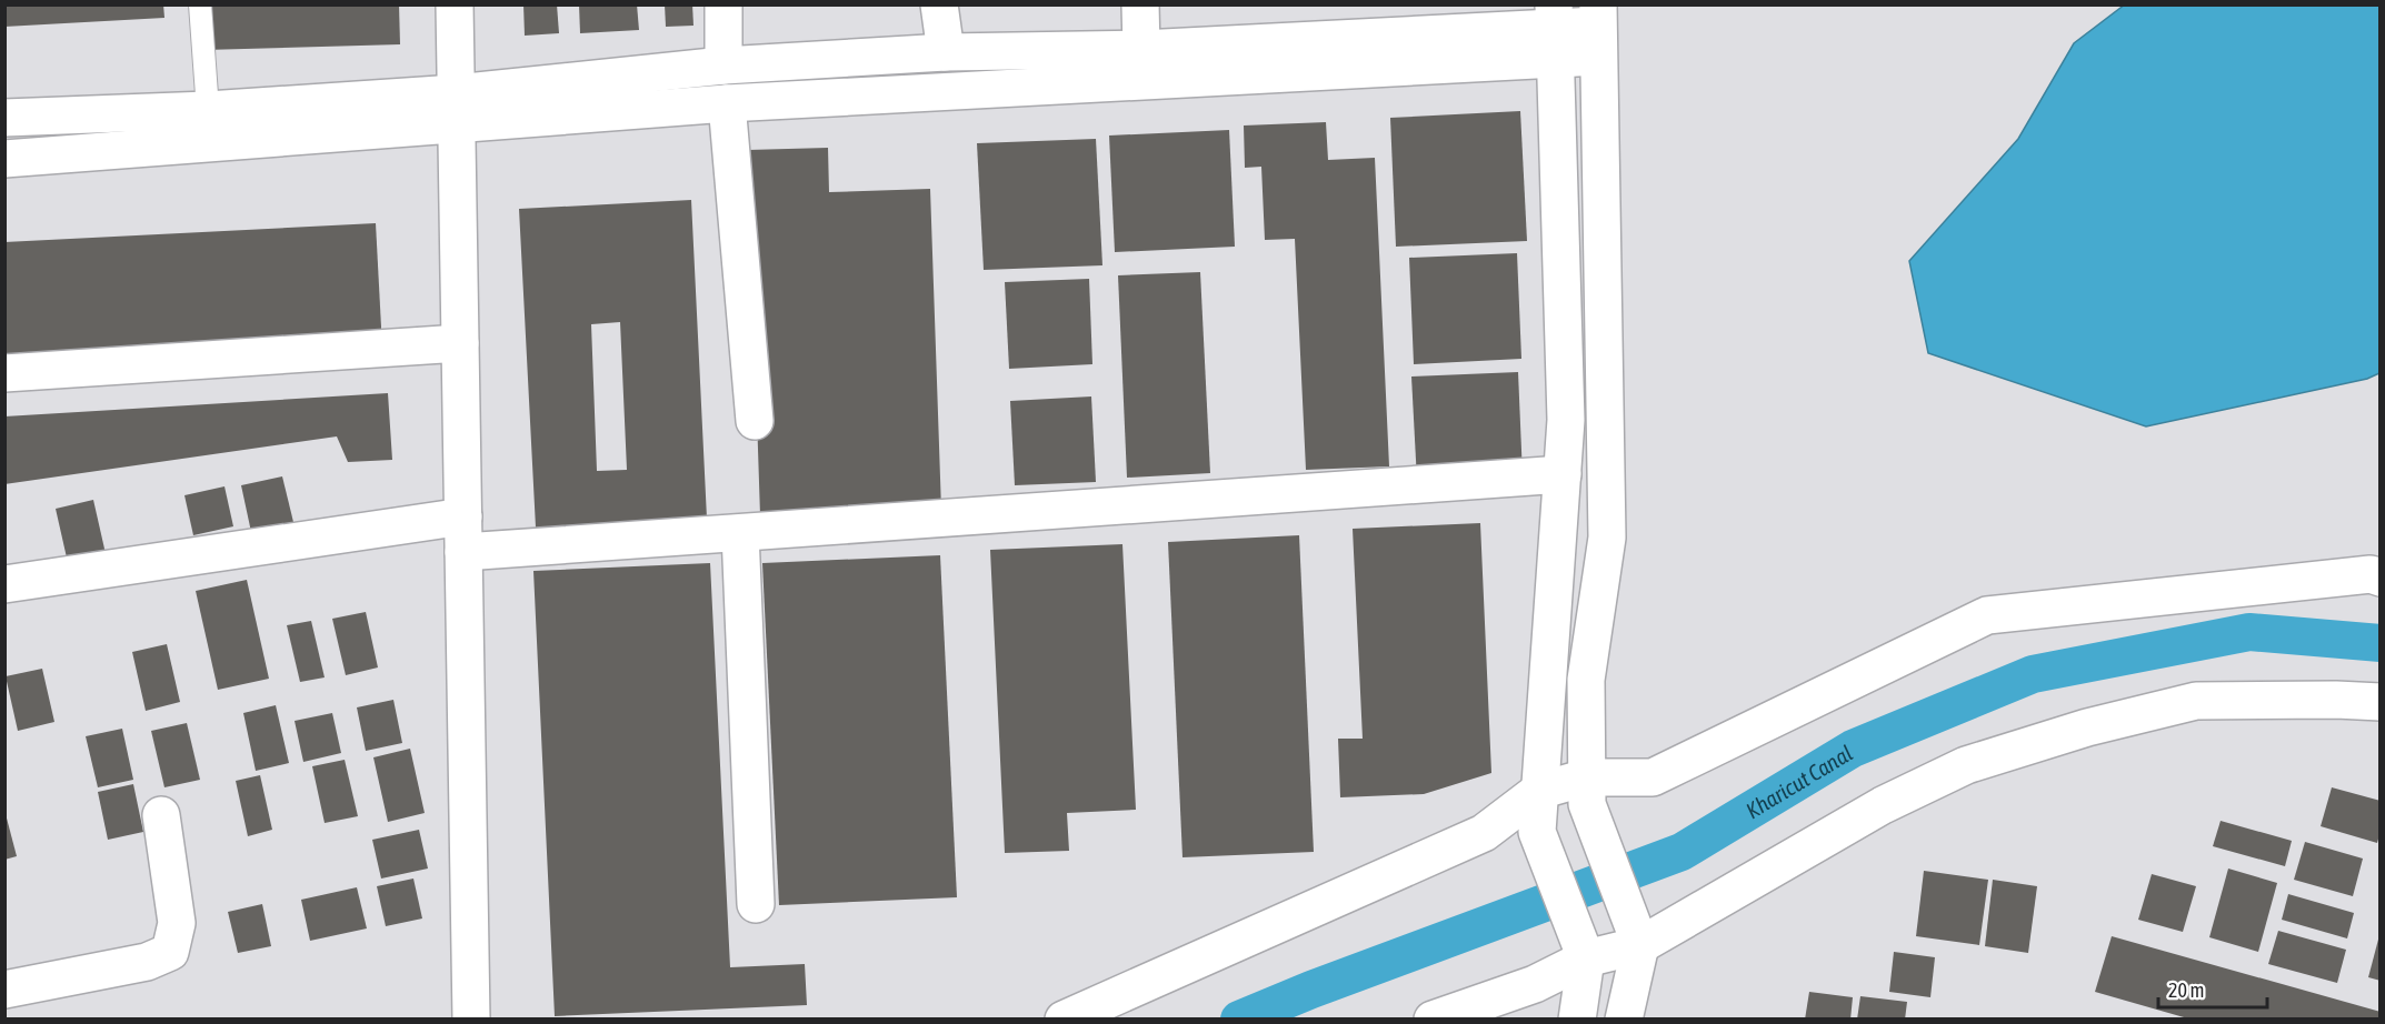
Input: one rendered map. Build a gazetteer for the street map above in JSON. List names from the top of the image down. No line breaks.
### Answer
{"water":["Kharicut Canal"],"scale_bar":"20 m"}
